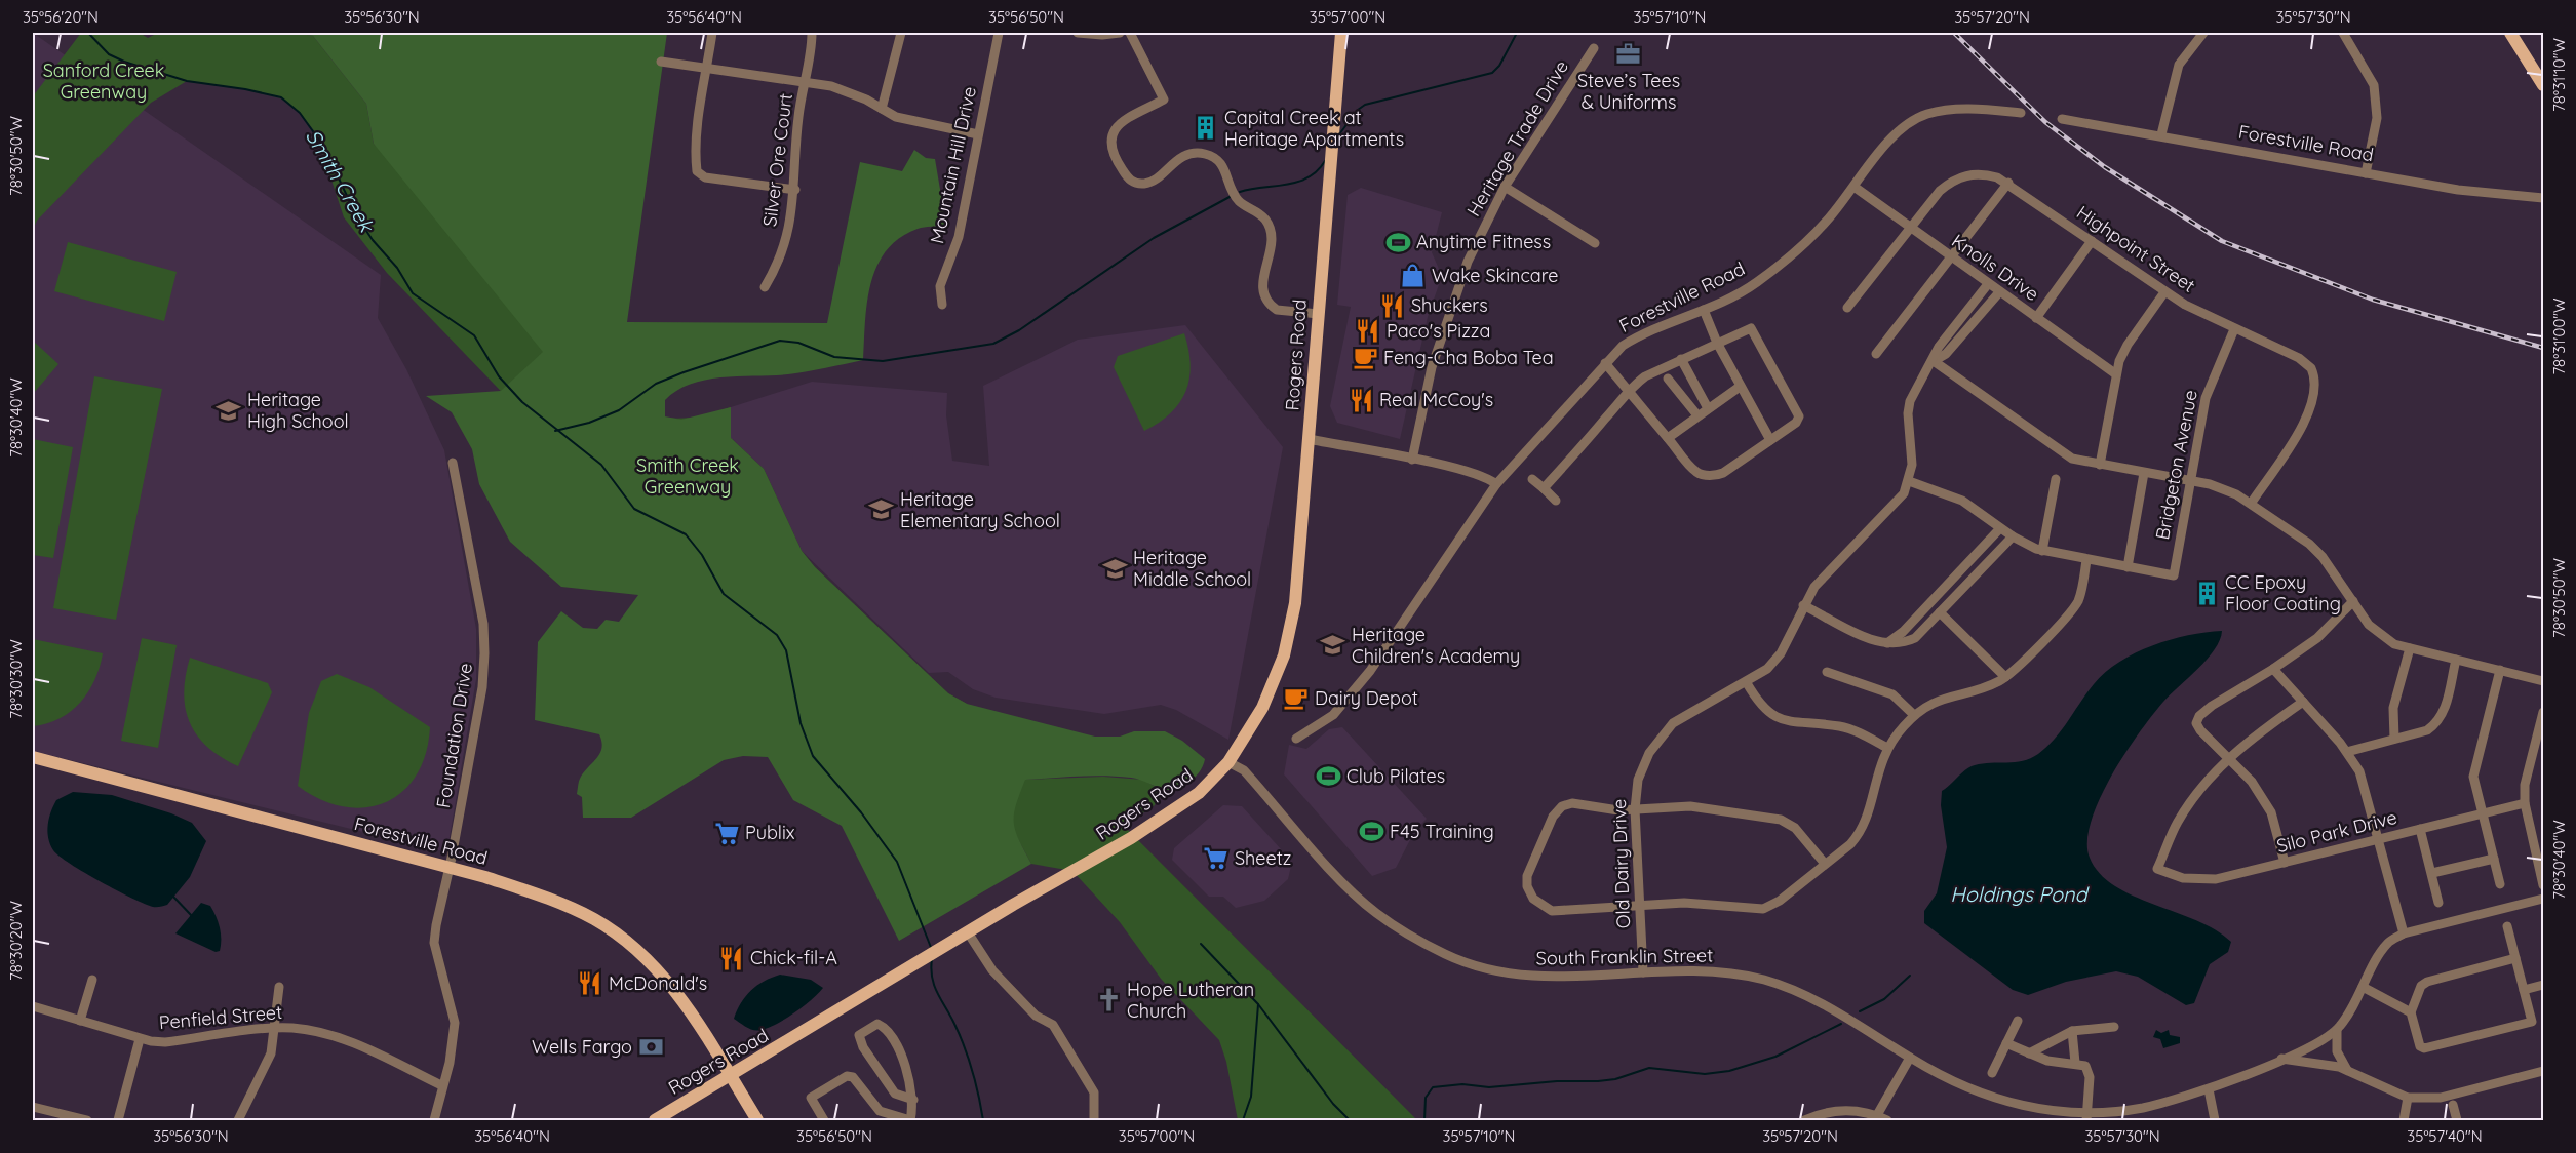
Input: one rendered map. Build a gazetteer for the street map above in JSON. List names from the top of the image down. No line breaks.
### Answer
{"streets":{"main road":["Forestville Road","Rogers Road"],"street":["Heritage Trade Drive","Silver Ore Court","Mountain Hill Drive","Highpoint Street","Knolls Drive","Bridgeton Avenue","Foundation Drive","Silo Park Drive","Old Dairy Drive","South Franklin Street","Penfield Street"]},"crossings":[["Forestville Road","Knolls Drive"],["Forestville Road","Rogers Road"],["Forestville Road","Foundation Drive"],["Highpoint Street","Knolls Drive"],["Highpoint Street","Bridgeton Avenue"],["Knolls Drive","Old Dairy Drive"],["Rogers Road","South Franklin Street"],["Foundation Drive","Penfield Street"],["Old Dairy Drive","South Franklin Street"]],"water":["Smith Creek","Holdings Pond"],"parks":["Sanford Creek Greenway","Smith Creek Greenway"],"places":{"office":["Steve’s Tees & Uniforms"],"building":["Capital Creek at Heritage Apartments","CC Epoxy Floor Coating"],"sports":["Anytime Fitness","Club Pilates","F45 Training"],"shop":["Wake Skincare"],"restaurant":["Shuckers","Paco's Pizza","Real McCoy's","Chick-fil-A","McDonald's"],"cafe":["Feng-Cha Boba Tea","Dairy Depot"],"school or university":["Heritage High School","Heritage Elementary School","Heritage Middle School","Heritage Children's Academy"],"supermarket":["Publix","Sheetz"],"church":["Hope Lutheran Church"],"bank":["Wells Fargo"]},"coordinates":["35°56'20\"N","35°56'30\"N","35°56'40\"N","35°56'50\"N","35°57'00\"N","35°57'10\"N","35°57'20\"N","35°57'30\"N","78°31'10\"W","78°30'50\"W","78°31'00\"W","78°30'40\"W","78°30'30\"W","78°30'20\"W","35°57'40\"N"]}
